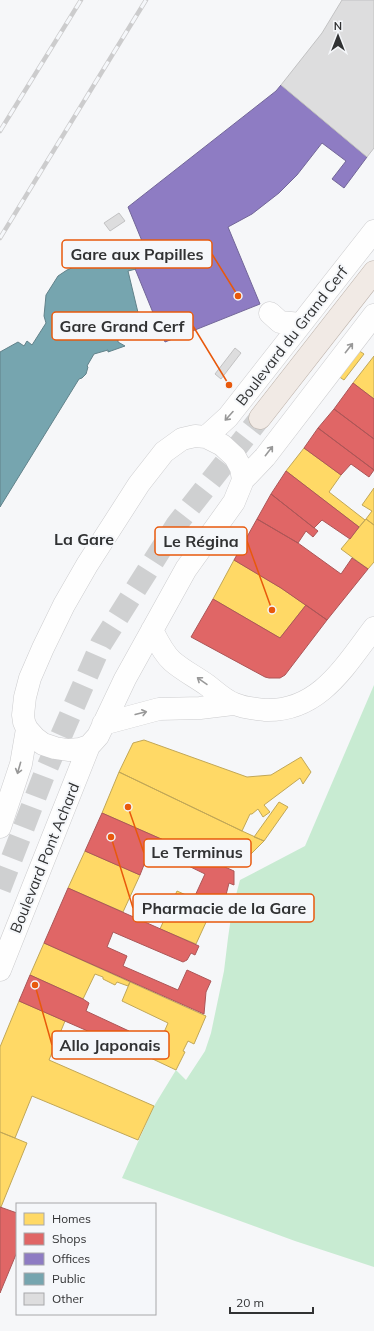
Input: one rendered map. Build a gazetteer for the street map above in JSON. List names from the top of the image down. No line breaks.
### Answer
{"streets":{"main road":["Boulevard du Grand Cerf"],"street":["Boulevard Pont Achard"]},"districts":["La Gare"],"places":["Gare aux Papilles","Gare Grand Cerf","Le Régina","Le Terminus","Pharmacie de la Gare","Allo Japonais"],"legend":["Homes","Shops","Offices","Public","Other"],"scale_bar":"20 m","north":"top"}
